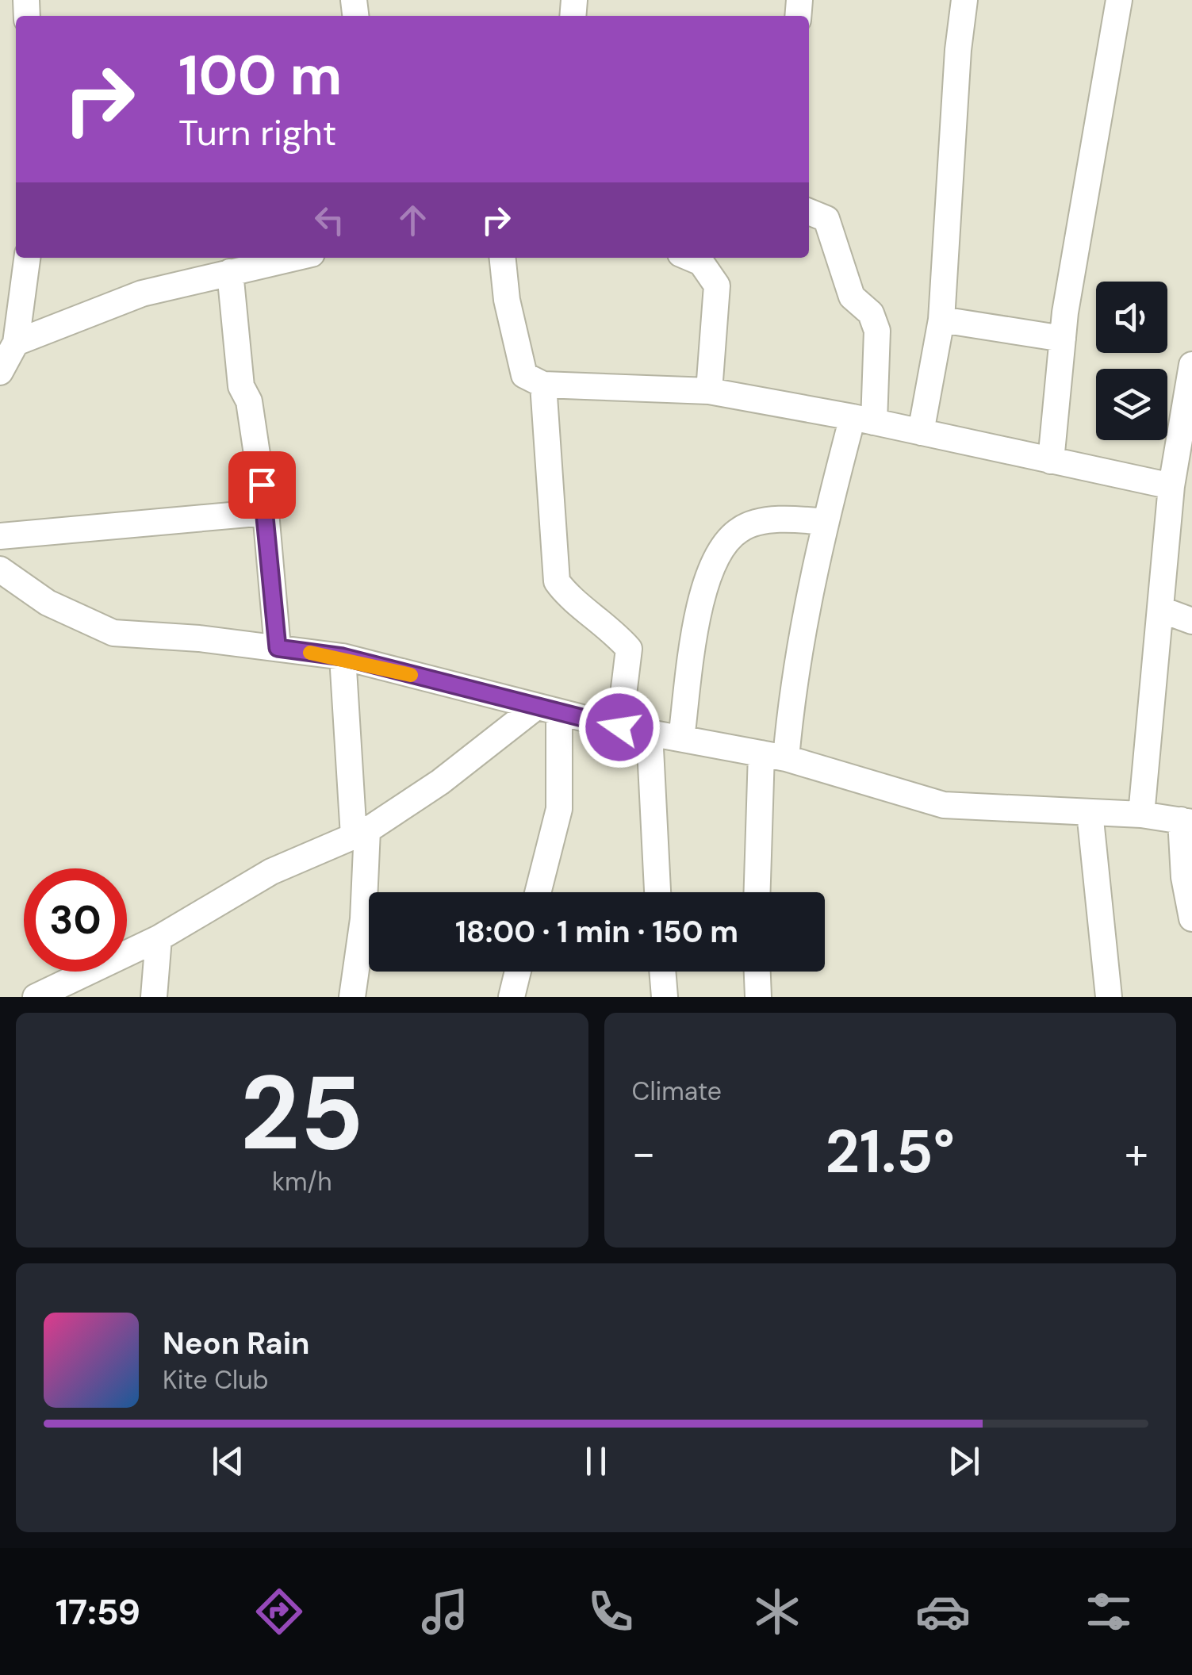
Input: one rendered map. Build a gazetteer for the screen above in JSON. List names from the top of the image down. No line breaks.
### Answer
{"page":{"turn":["100 m","Turn right"],"limit":"30","trip":"18:00 · 1 min · 150 m","tile":[["25","km/h"],"Climate"],"heat":["−","21.5°","+"],"song":["Neon Rain","Kite Club"],"tabs":"17:59"}}
